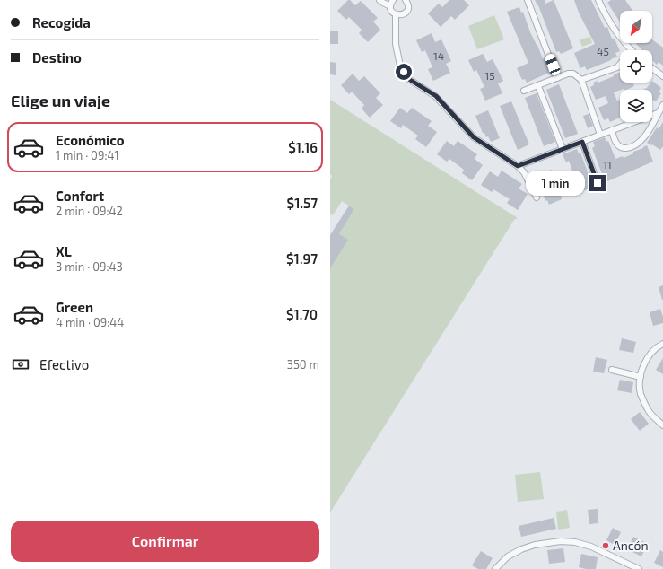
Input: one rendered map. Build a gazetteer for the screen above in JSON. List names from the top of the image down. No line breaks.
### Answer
{"places":["Ancón"],"house_numbers":["45","14","15","11"],"north":"bottom left","page":{"banner":["Recogida","Destino"],"heading":"Elige un viaje","list":[{"name":"Económico","note":"1 min · 09:41","value":"$1.16"},{"name":"Confort","note":"2 min · 09:42","value":"$1.57"},{"name":"XL","note":"3 min · 09:43","value":"$1.97"},{"name":"Green","note":"4 min · 09:44","value":"$1.70"}],"bubble":"1 min","pay":["Efectivo","350 m"],"buttons":"Confirmar"}}
